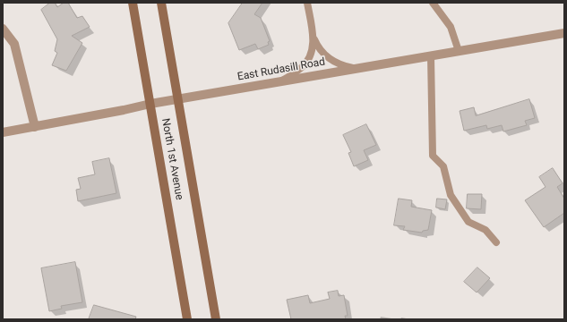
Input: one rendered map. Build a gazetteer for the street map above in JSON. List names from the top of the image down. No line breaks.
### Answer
{"streets":{"main road":["North 1st Avenue"],"street":["East Rudasill Road"]},"crossings":[["East Rudasill Road","North 1st Avenue"]]}
